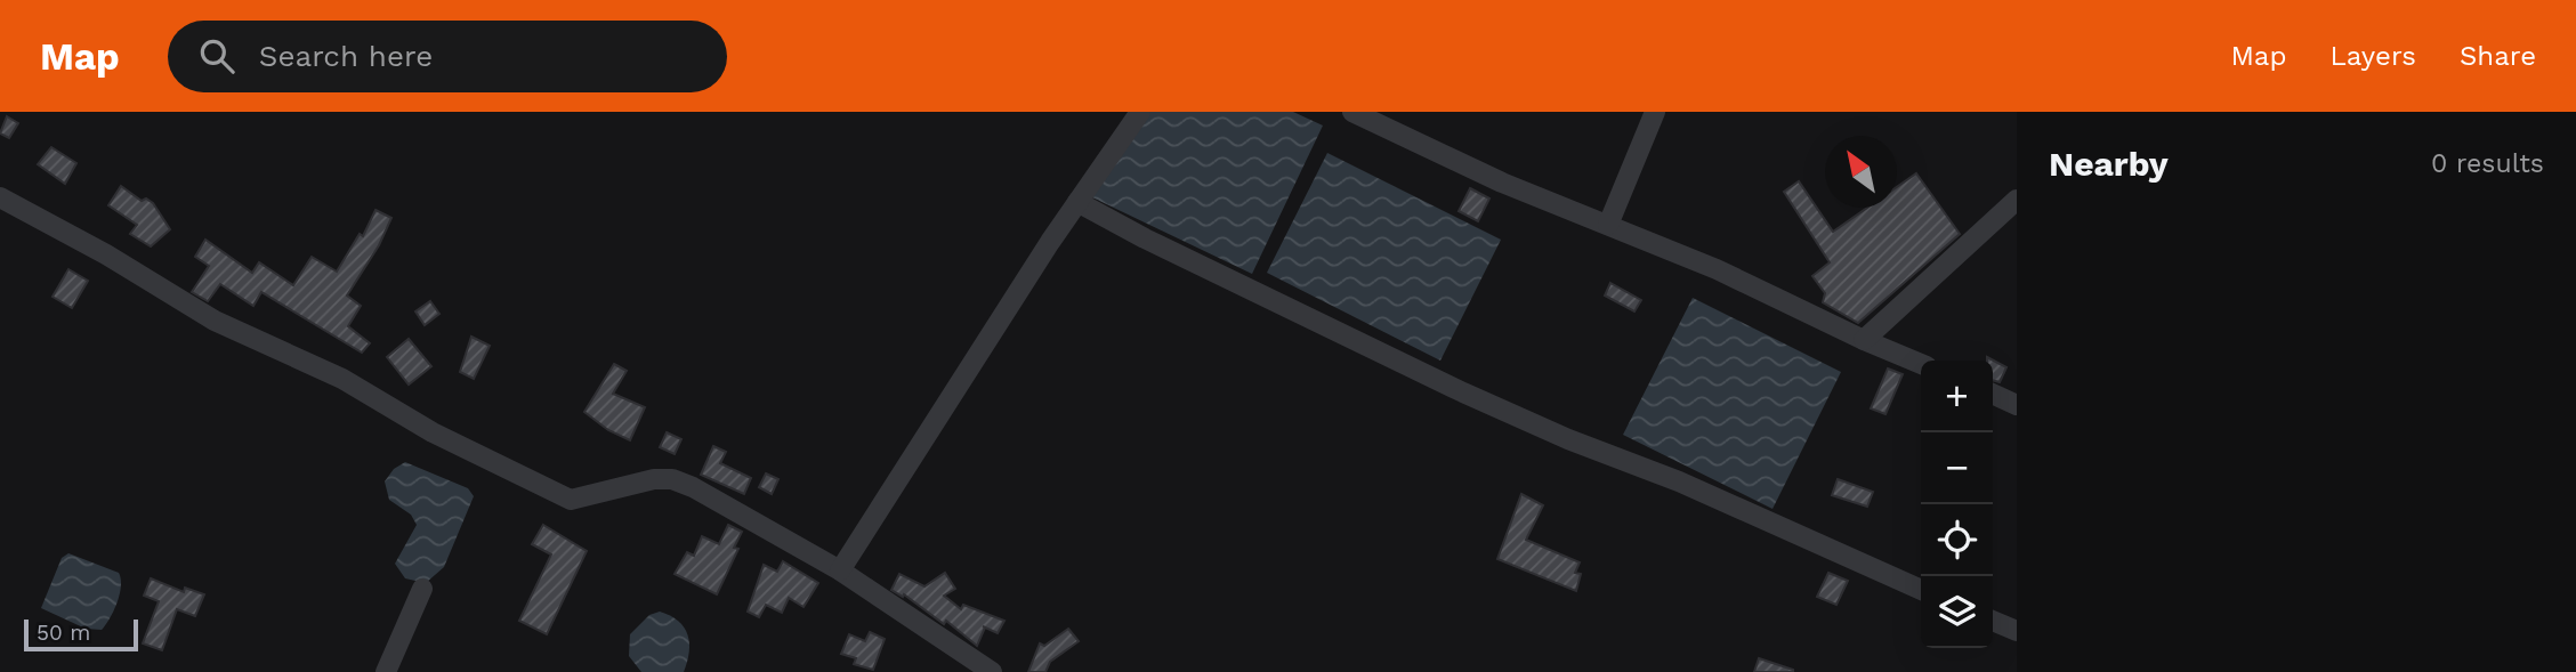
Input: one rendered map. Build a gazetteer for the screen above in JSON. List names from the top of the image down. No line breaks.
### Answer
{"scale_bar":"50 m","north":"top left","page":{"header":"Map","search":"Search here","nav":["Map","Layers","Share"],"heading":["Nearby","0 results"],"map_buttons":["+","−"],"scale":"50 m"}}
